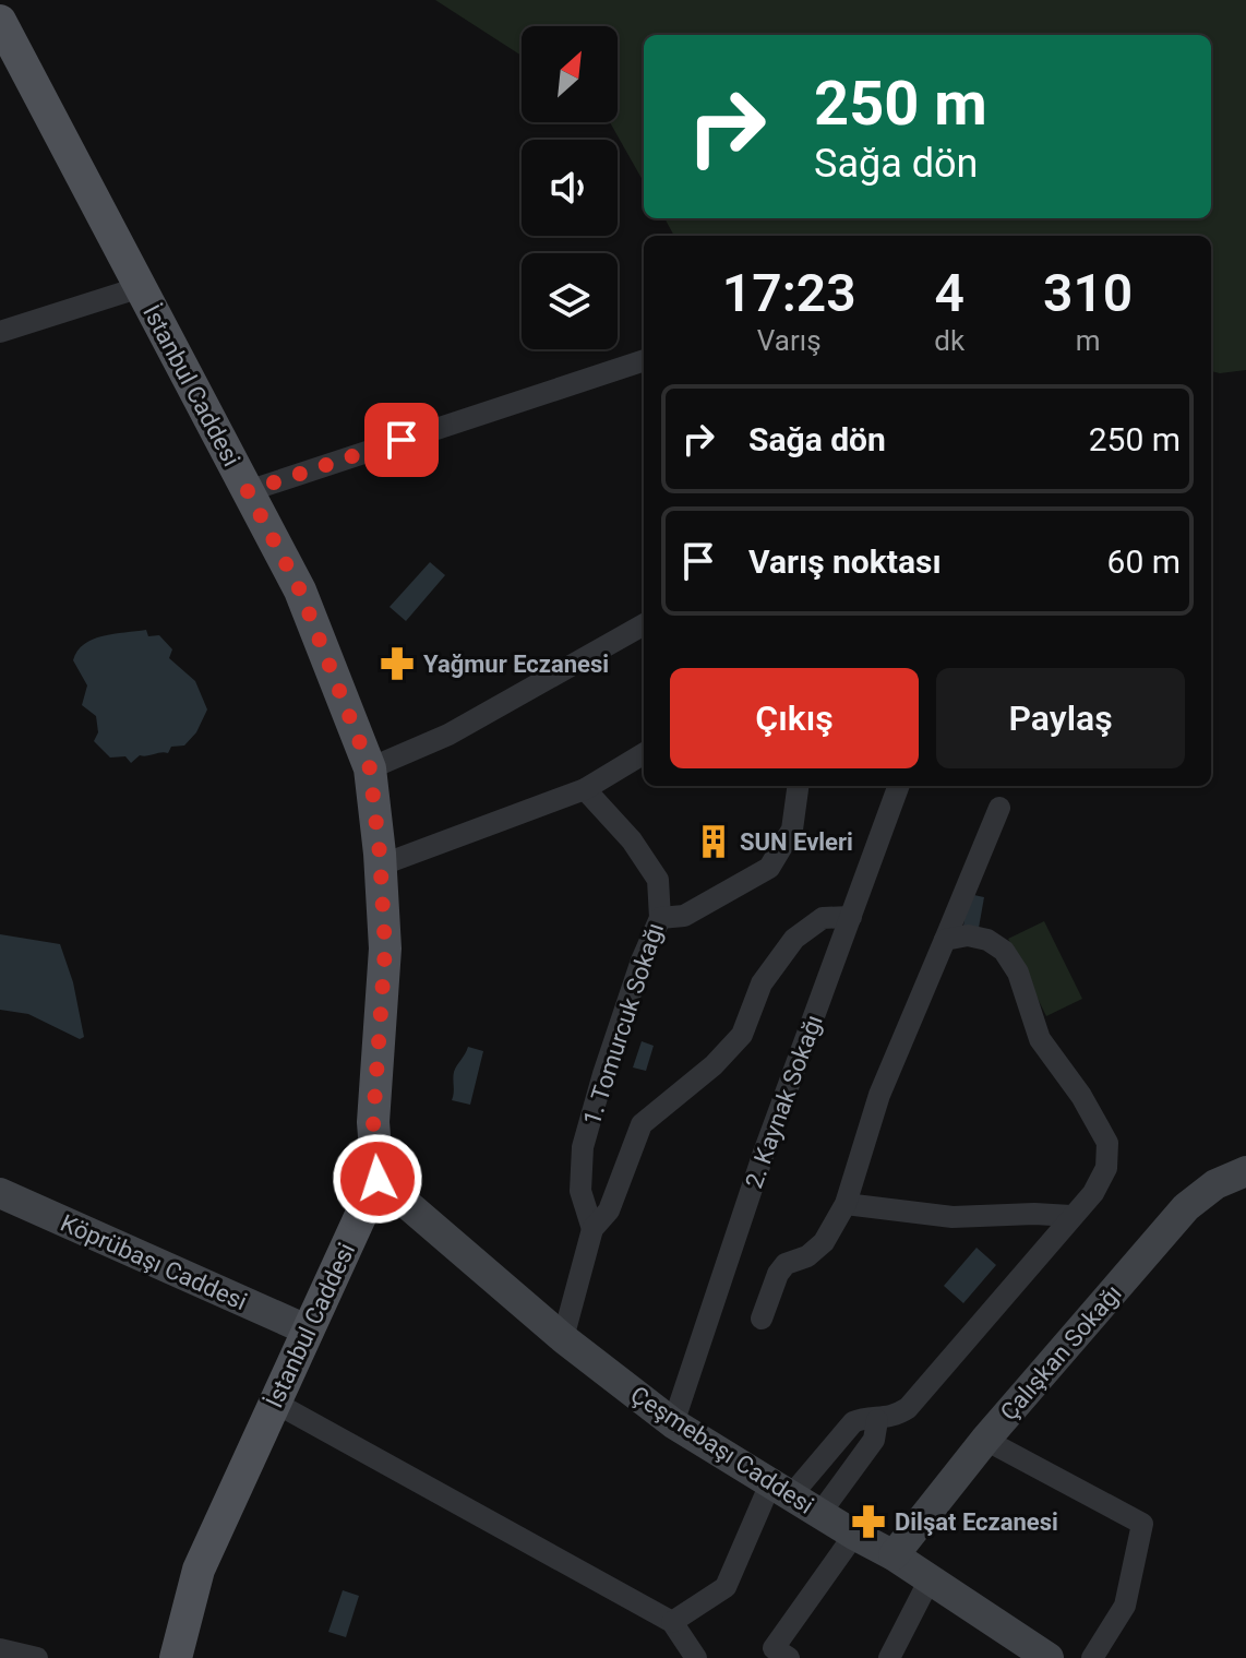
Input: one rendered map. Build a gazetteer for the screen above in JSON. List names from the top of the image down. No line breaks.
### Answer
{"streets":{"main road":["İstanbul Caddesi","Köprübaşı Caddesi","Çalışkan Sokağı","Çeşmebaşı Caddesi"],"street":["1. Tomurcuk Sokağı","2. Kaynak Sokağı"]},"crossings":[["İstanbul Caddesi","Köprübaşı Caddesi"],["İstanbul Caddesi","Çeşmebaşı Caddesi"],["2. Kaynak Sokağı","Çeşmebaşı Caddesi"],["Çalışkan Sokağı","Çeşmebaşı Caddesi"]],"places":{"pharmacy":["Yağmur Eczanesi","Dilşat Eczanesi"],"building":["SUN Evleri"]},"north":"top right","page":{"turn":["250 m","Sağa dön"],"eta":["17:23","Varış","4","dk","310","m"],"list":[{"name":"Sağa dön","value":"250 m"},{"name":"Varış noktası","value":"60 m"}],"buttons":["Çıkış","Paylaş"]}}
